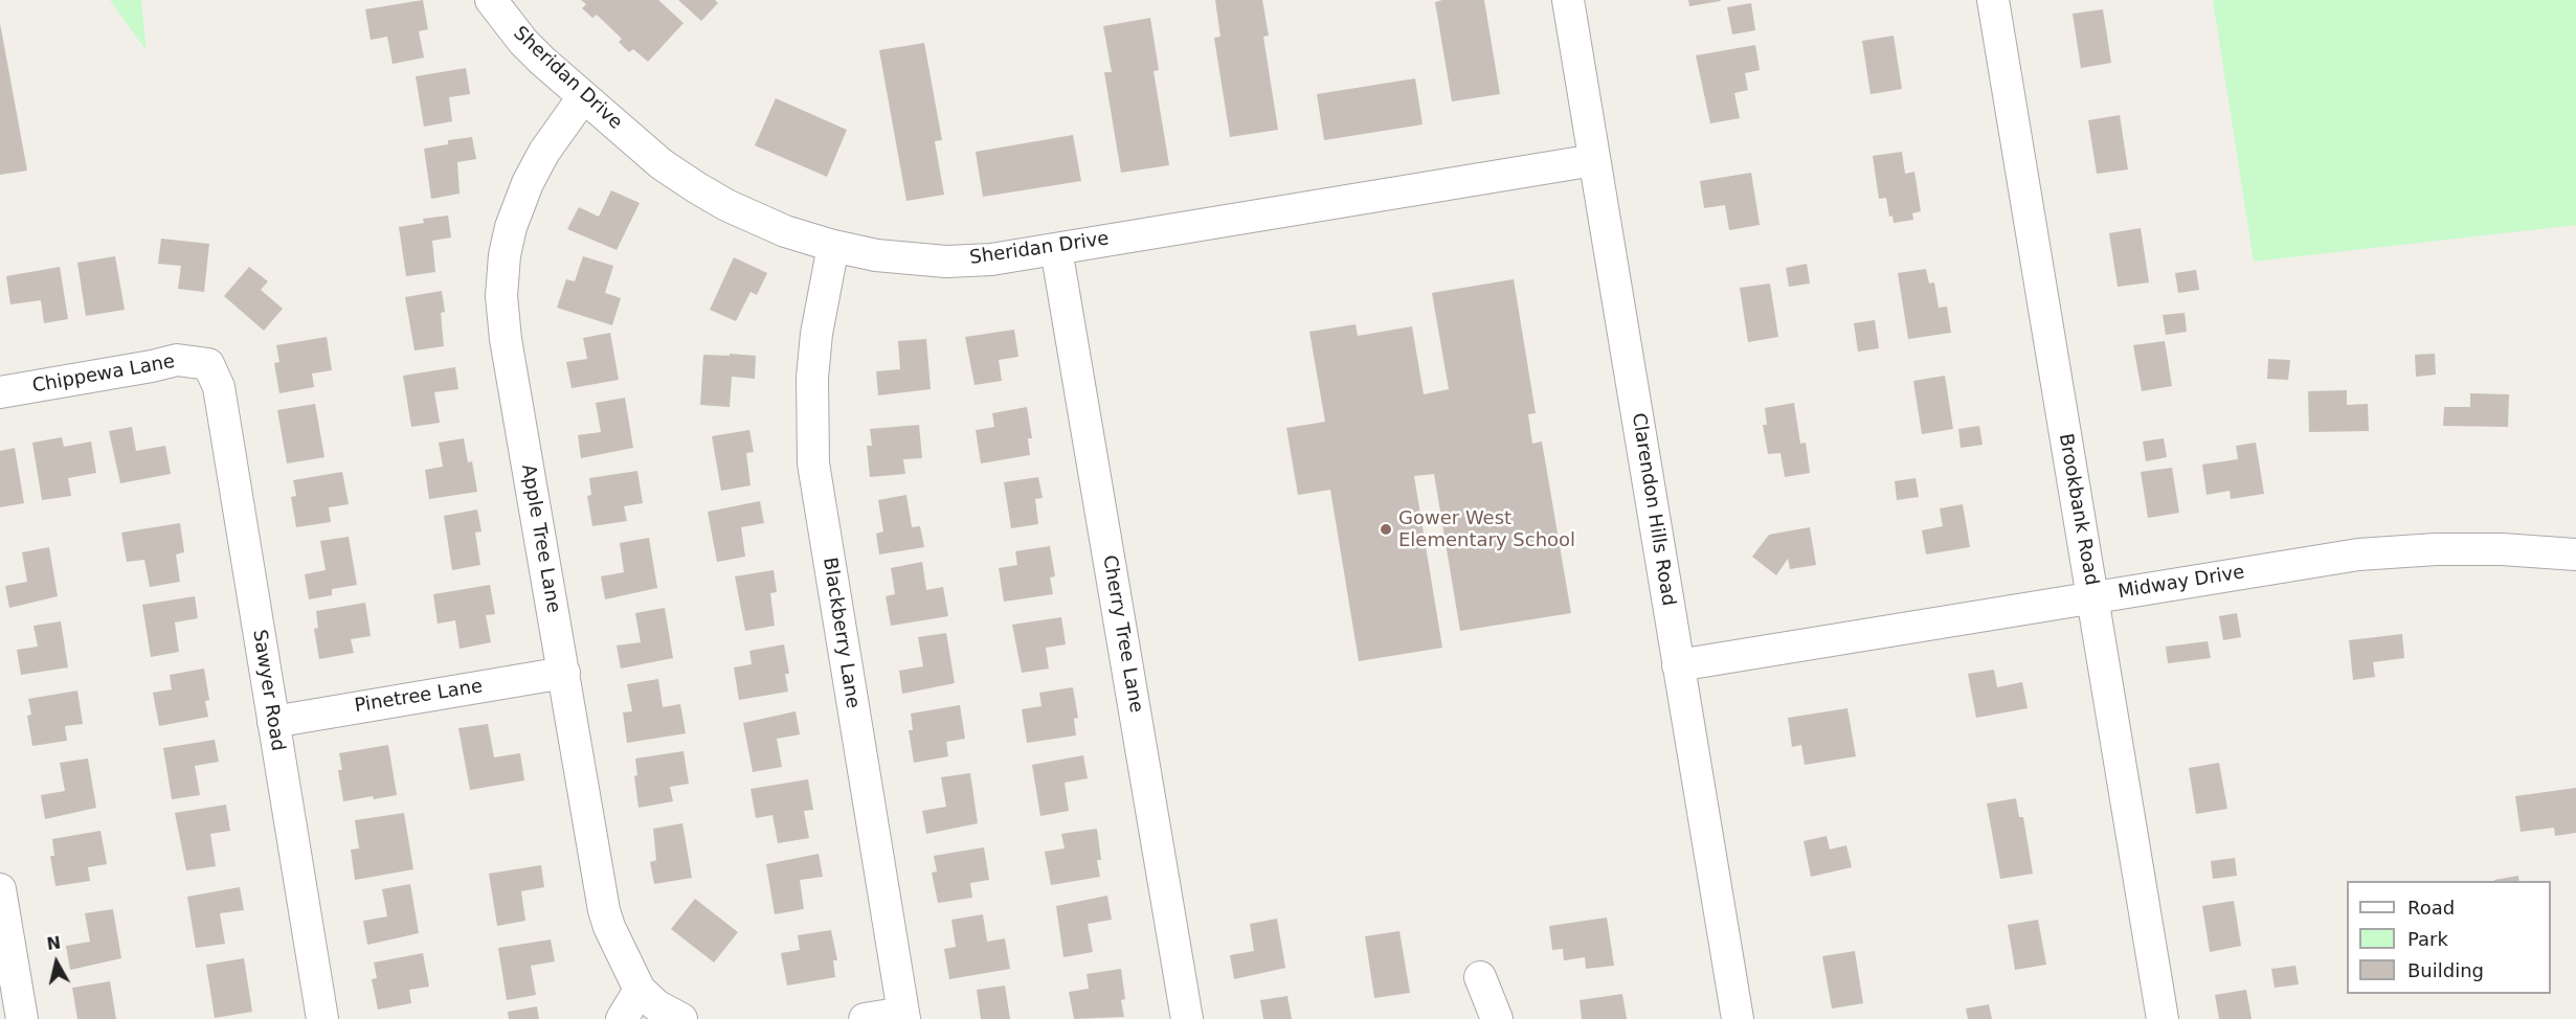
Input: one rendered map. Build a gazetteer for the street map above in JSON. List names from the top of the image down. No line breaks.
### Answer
{"streets":{"street":["Sheridan Drive","Chippewa Lane","Clarendon Hills Road","Brookbank Road","Apple Tree Lane","Midway Drive","Blackberry Lane","Cherry Tree Lane","Sawyer Road","Pinetree Lane"]},"crossings":[["Sheridan Drive","Clarendon Hills Road"],["Sheridan Drive","Apple Tree Lane"],["Sheridan Drive","Blackberry Lane"],["Sheridan Drive","Cherry Tree Lane"],["Chippewa Lane","Sawyer Road"],["Clarendon Hills Road","Midway Drive"],["Brookbank Road","Midway Drive"],["Apple Tree Lane","Pinetree Lane"],["Sawyer Road","Pinetree Lane"]],"places":["Gower West Elementary School"],"legend":["Road","Park","Building"],"north":"top"}
